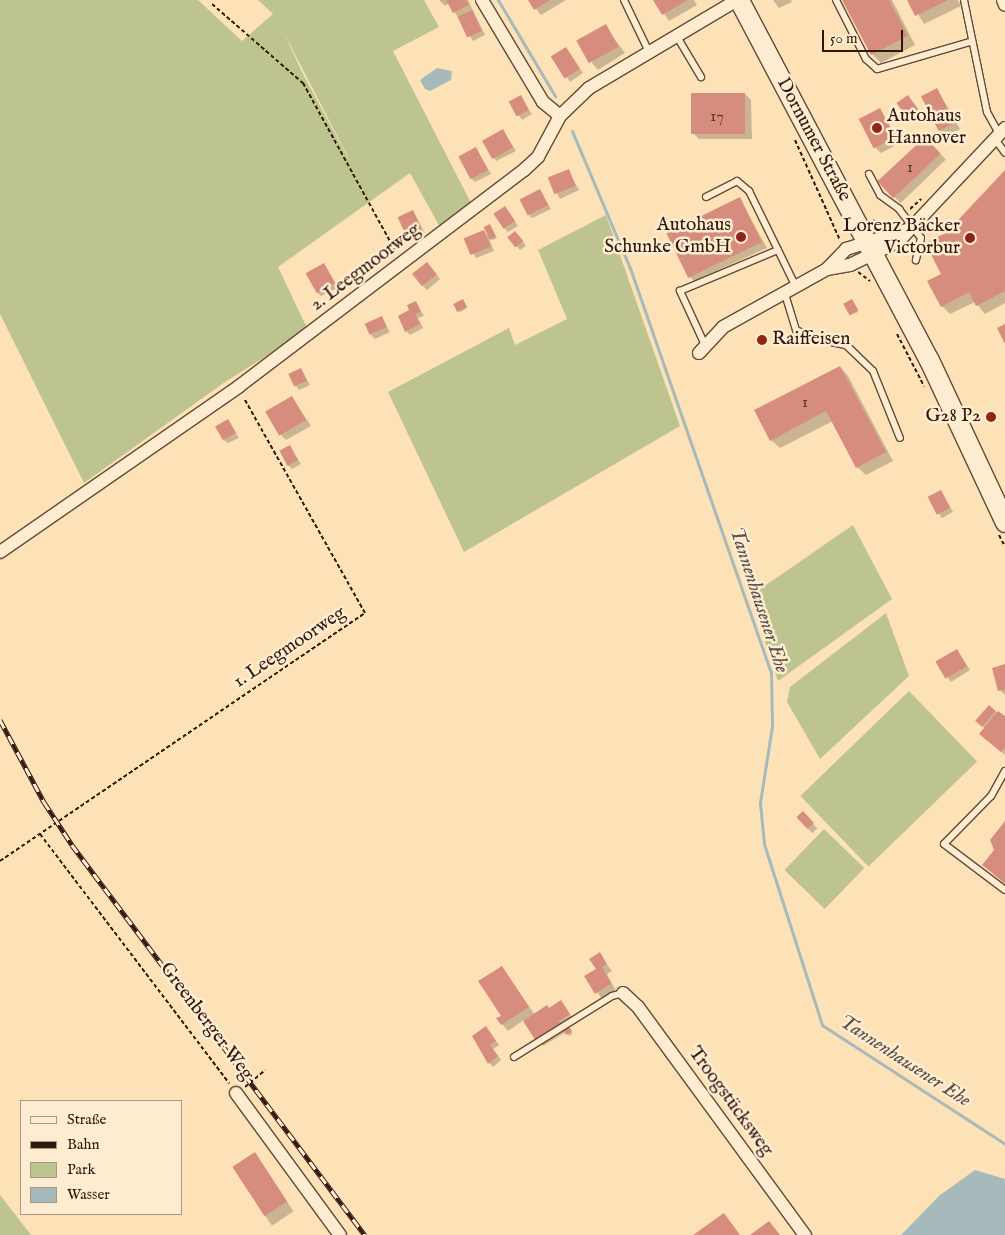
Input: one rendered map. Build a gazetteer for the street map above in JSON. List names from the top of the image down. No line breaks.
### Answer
{"streets":{"main road":["Dornumer Straße"],"street":["2. Leegmoorweg","Greenberger Weg","Troogstücksweg"],"path":["1. Leegmoorweg"]},"crossings":[["Dornumer Straße","2. Leegmoorweg"],["2. Leegmoorweg","1. Leegmoorweg"],["1. Leegmoorweg","Greenberger Weg"]],"water":["Tannenhausener Ehe"],"places":["Autohaus Hannover","Autohaus Schunke GmbH","Lorenz Bäcker Victorbur","Raiffeisen","G28 P2"],"house_numbers":["17","1","1"],"legend":["Straße","Bahn","Park","Wasser"],"scale_bar":"50 m"}
